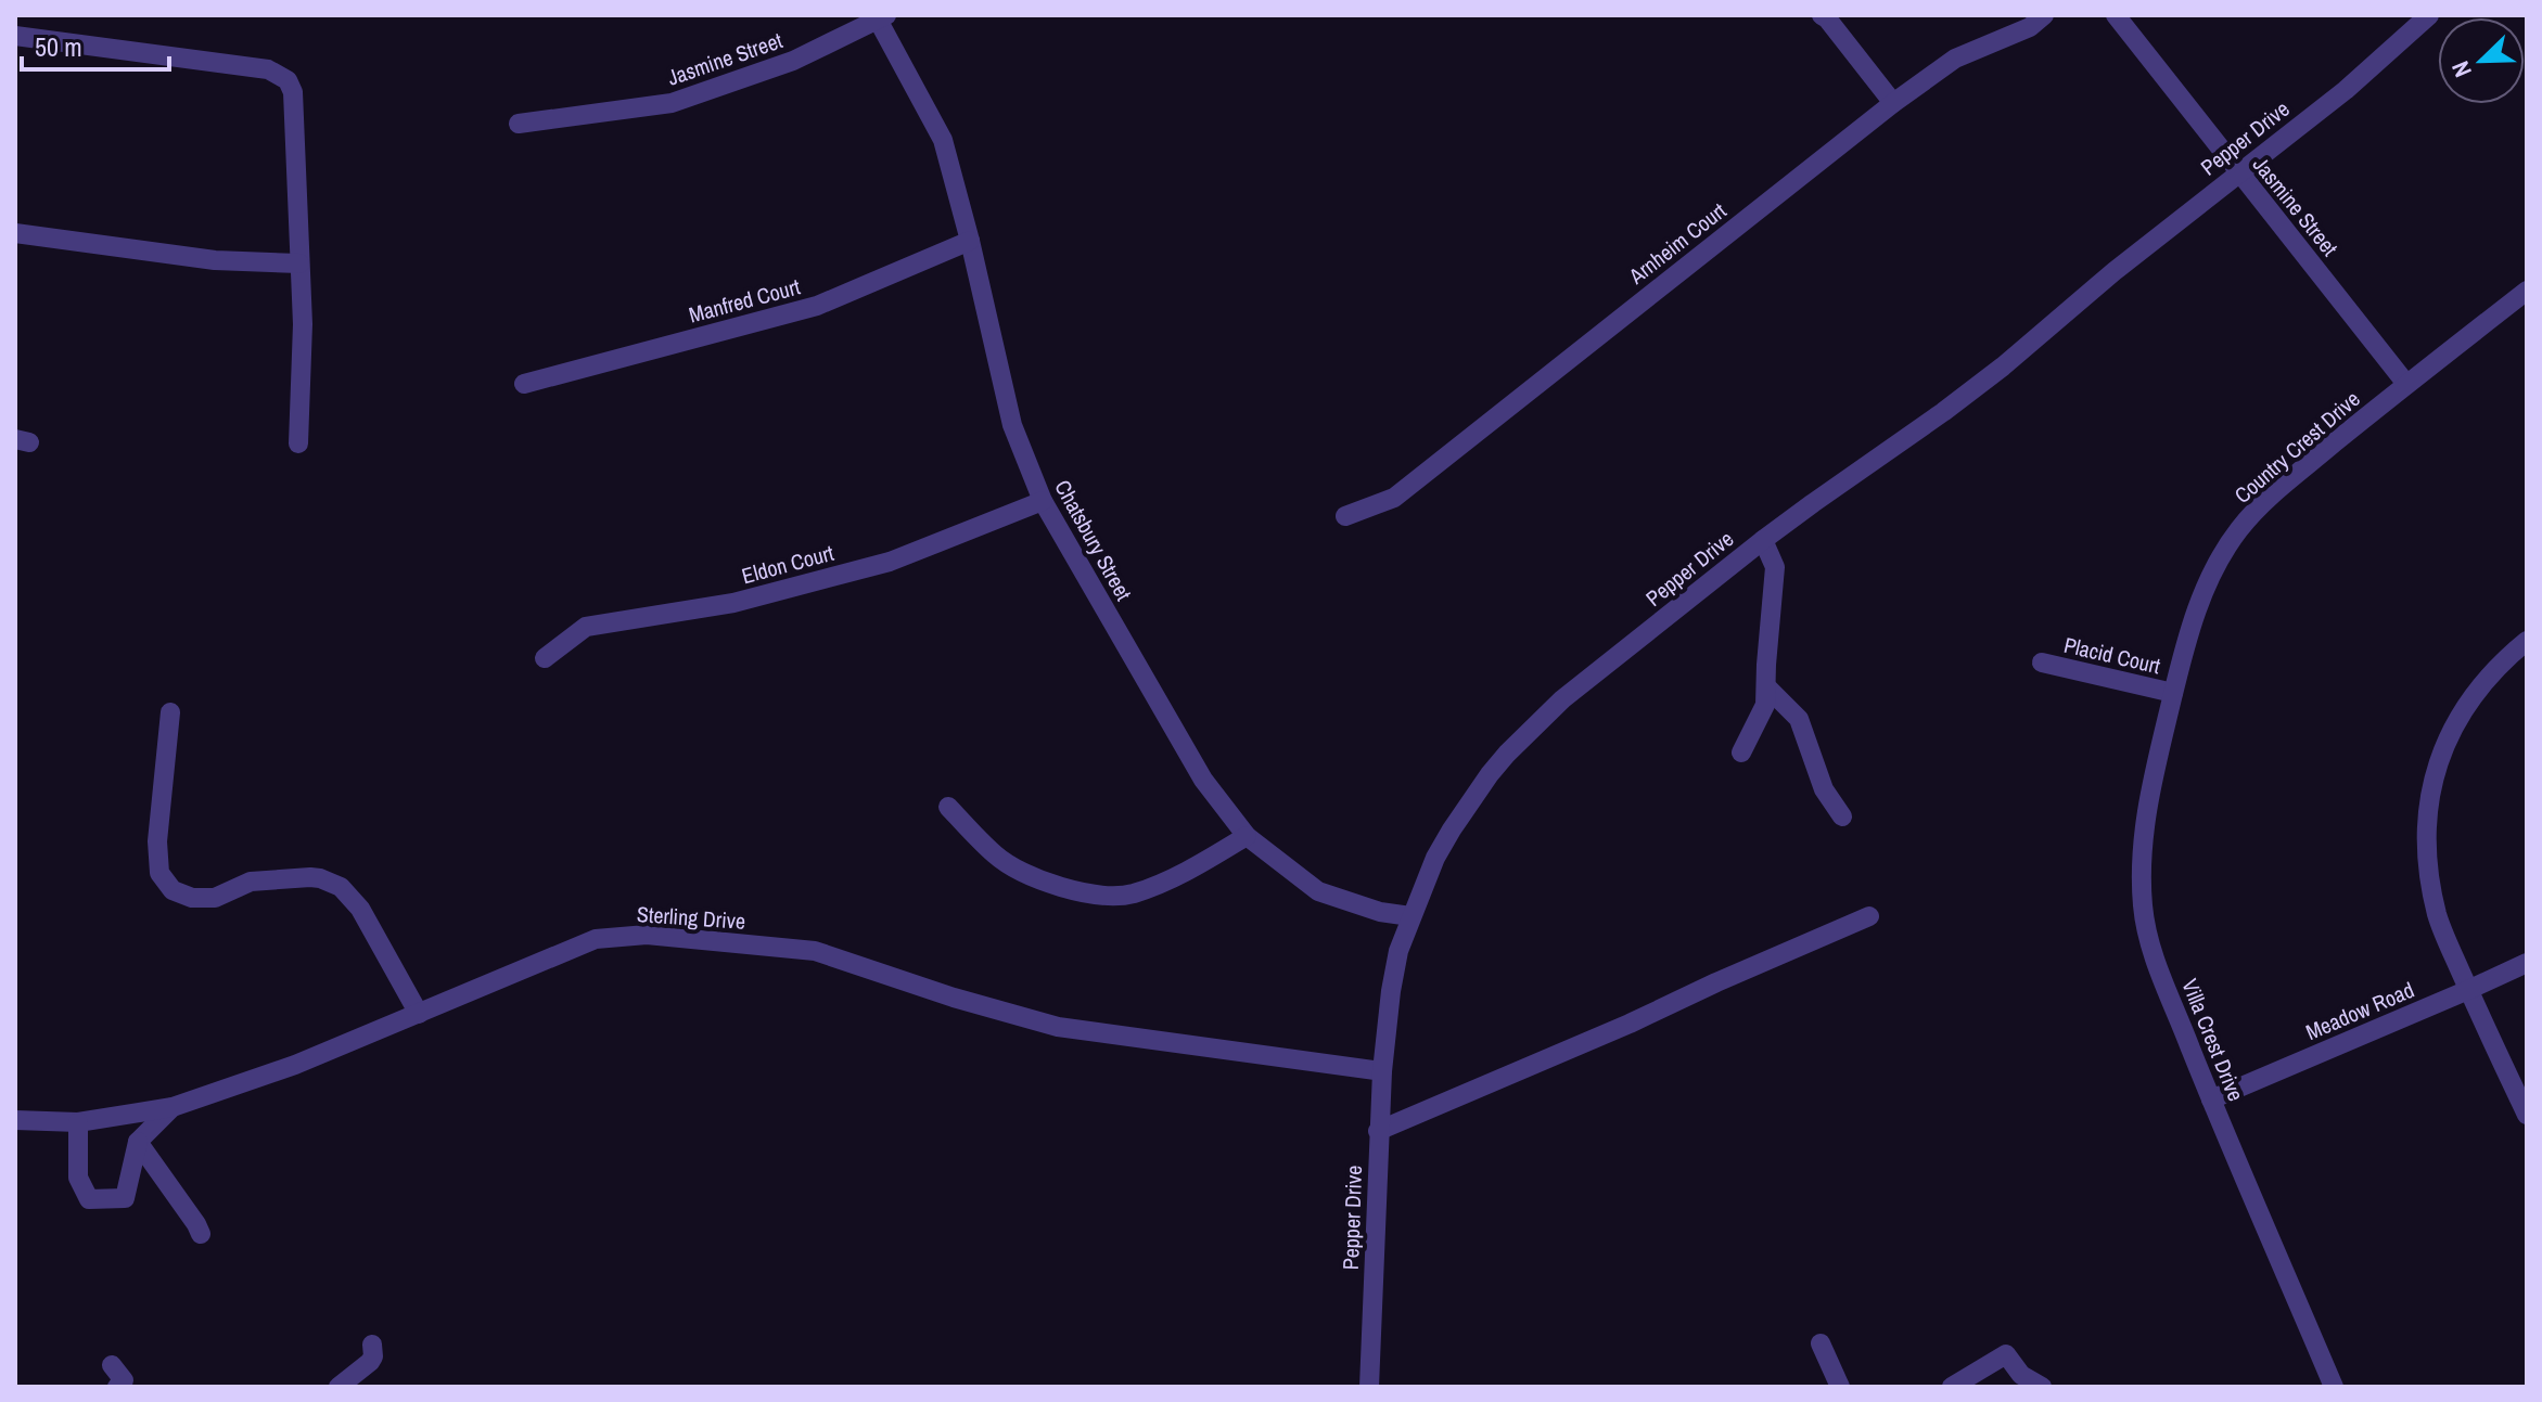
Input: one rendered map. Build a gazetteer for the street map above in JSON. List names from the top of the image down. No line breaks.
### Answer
{"streets":{"street":["Jasmine Street","Pepper Drive","Arnheim Court","Manfred Court","Country Crest Drive","Chatsbury Street","Eldon Court","Placid Court","Sterling Drive","Meadow Road","Villa Crest Drive"]},"crossings":[["Jasmine Street","Pepper Drive"],["Jasmine Street","Country Crest Drive"],["Jasmine Street","Chatsbury Street"],["Pepper Drive","Chatsbury Street"],["Pepper Drive","Sterling Drive"],["Manfred Court","Chatsbury Street"],["Country Crest Drive","Placid Court"],["Country Crest Drive","Villa Crest Drive"],["Chatsbury Street","Eldon Court"],["Placid Court","Villa Crest Drive"],["Meadow Road","Villa Crest Drive"]],"scale_bar":"50 m","north":"bottom left"}
